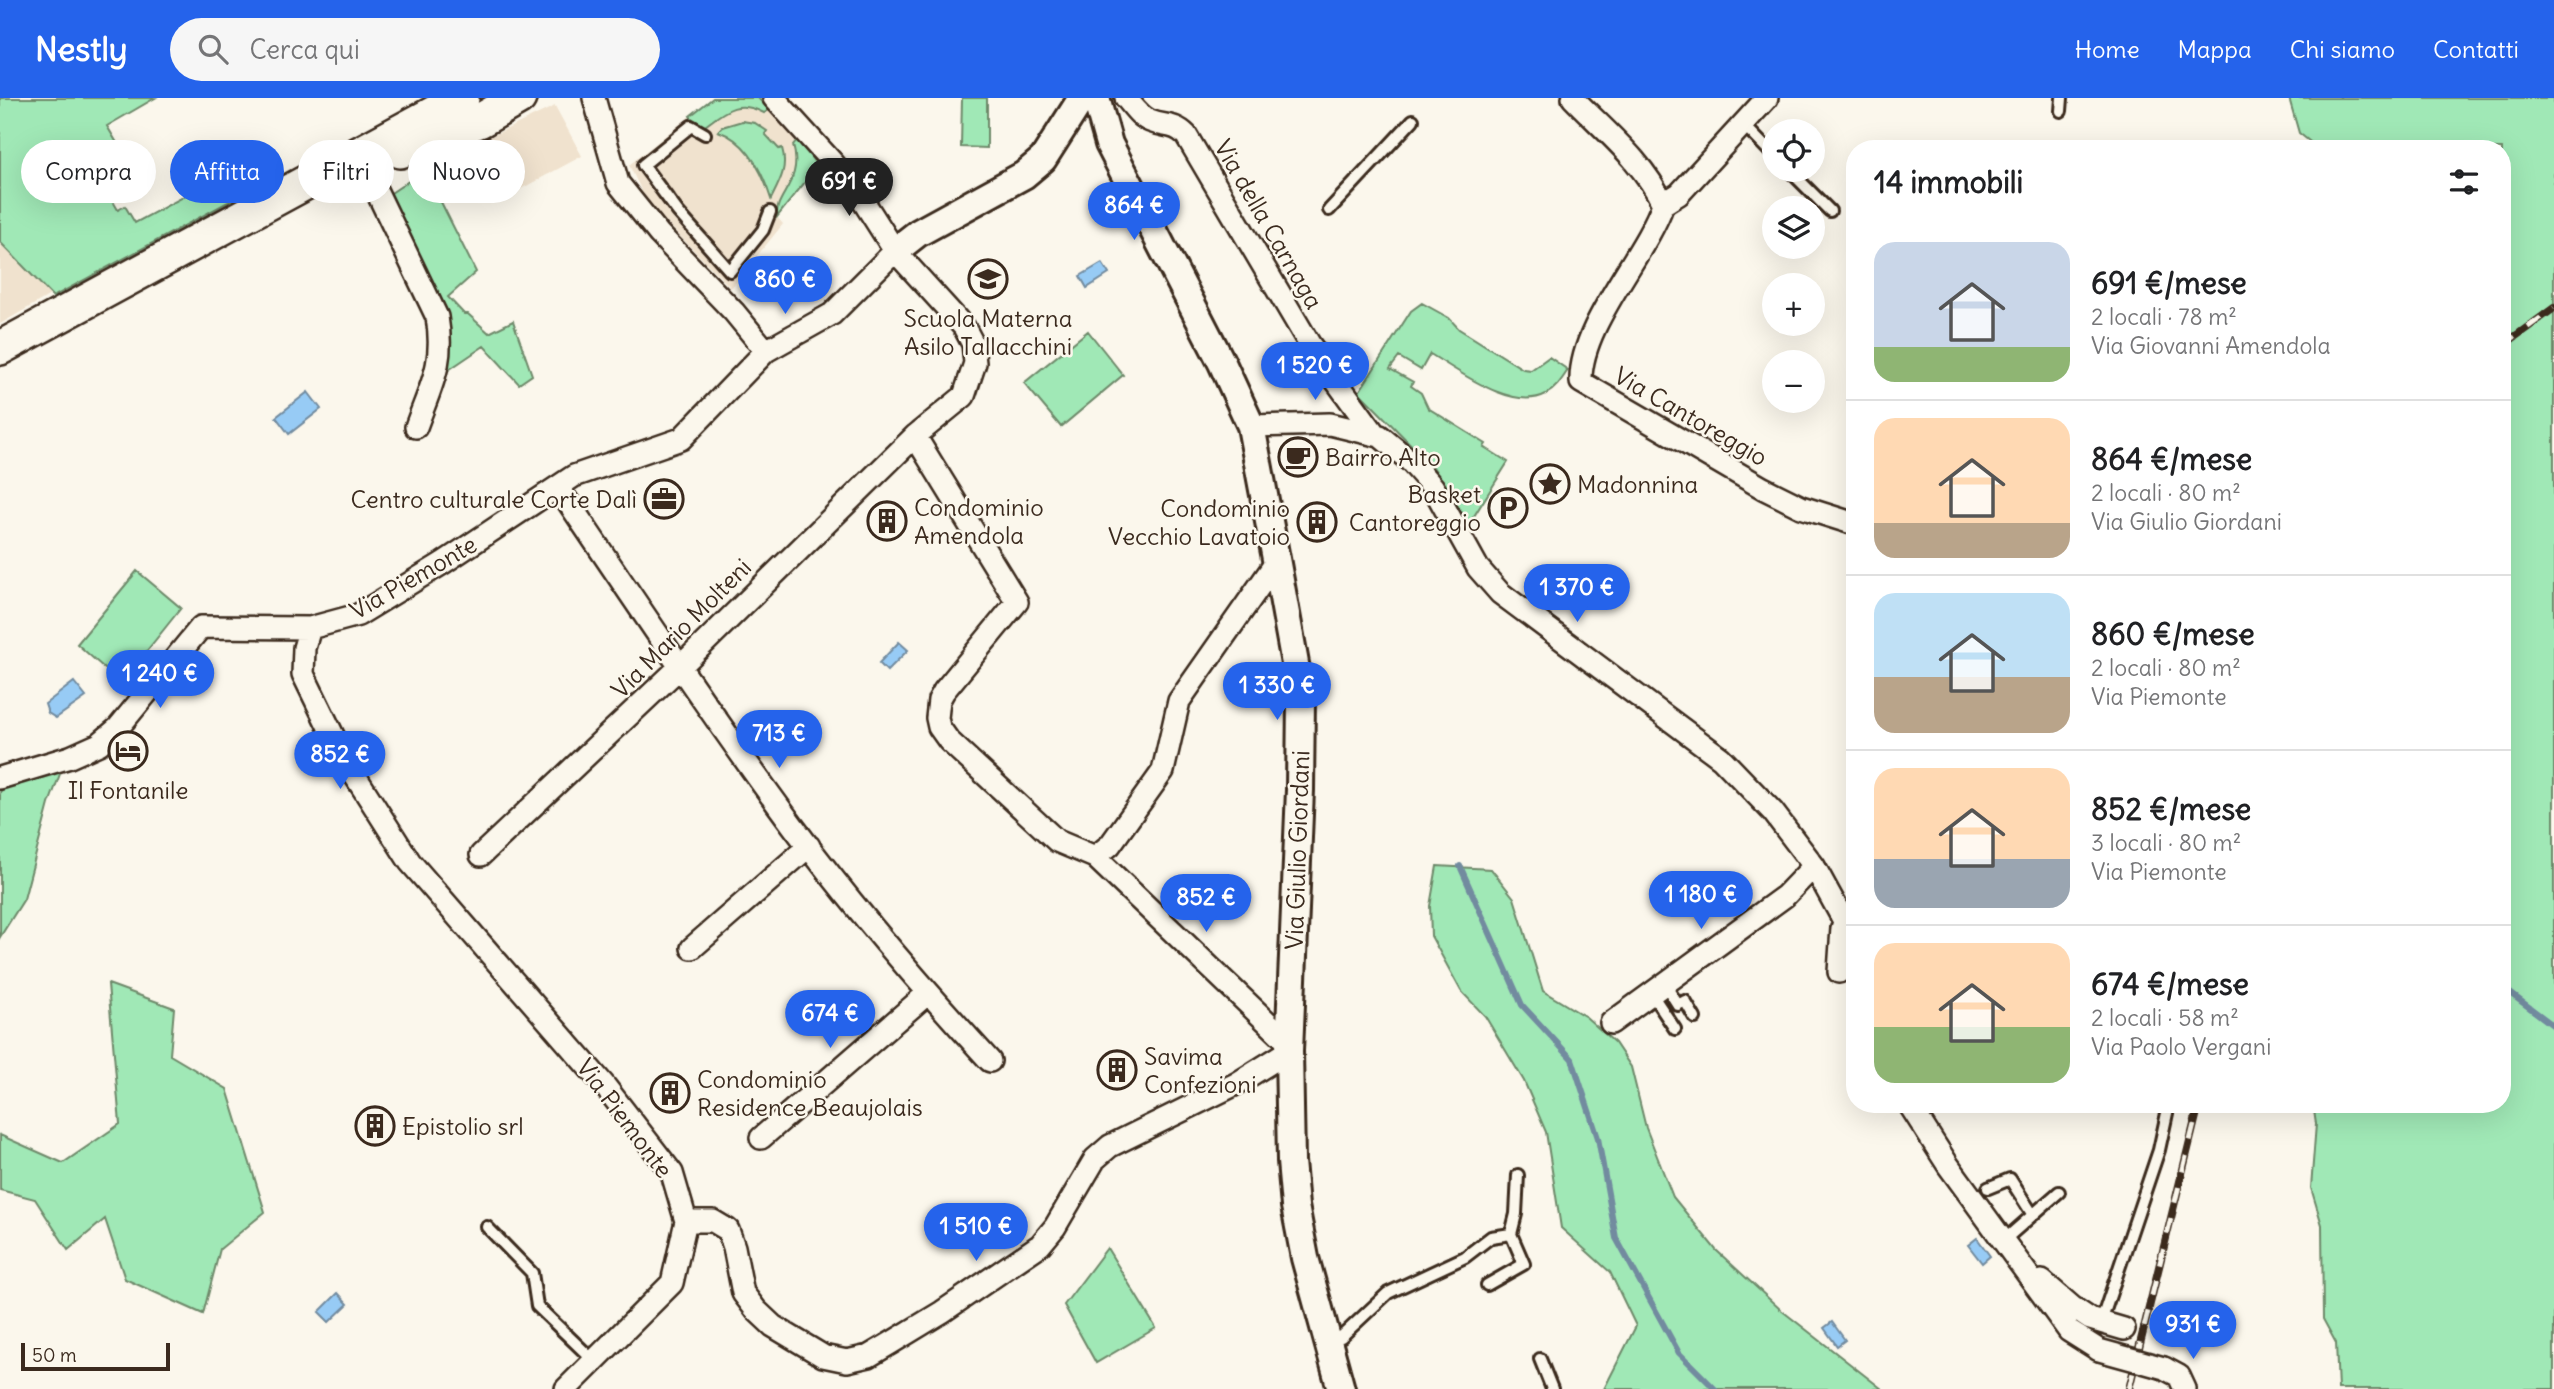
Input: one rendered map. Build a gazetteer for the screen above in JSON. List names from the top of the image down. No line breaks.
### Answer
{"streets":{"street":["Via della Carnaga","Via Cantoreggio","Via Piemonte","Via Mario Molteni","Via Giulio Giordani"]},"crossings":[["Via della Carnaga","Via Giulio Giordani"],["Via Piemonte","Via Mario Molteni"],["Via Piemonte","Via Giulio Giordani"]],"places":{"school or university":["Scuola Materna Asilo Tallacchini"],"cafe":["Bairro Alto"],"place":["Madonnina"],"office":["Centro culturale Corte Dalì"],"parking":["Basket Cantoreggio"],"building":["Condominio Amendola","Condominio Vecchio Lavatoio","Savima Confezioni","Condominio Residence Beaujolais","Epistolio srl"],"hotel":["Il Fontanile"]},"scale_bar":"50 m","page":{"header":"Nestly","search":"Cerca qui","nav":["Home","Mappa","Chi siamo","Contatti"],"map_buttons":["+","−"],"chip":["Compra","Affitta","Filtri","Nuovo"],"heading":"14 immobili","price":["691 €","864 €","860 €","1 520 €","1 370 €","1 240 €","1 330 €","713 €","852 €","1 180 €","852 €","674 €","1 510 €","931 €"],"list":[{"name":"691 €/mese","note":"2 locali · 78 m² · Via Giovanni Amendola"},{"name":"864 €/mese","note":"2 locali · 80 m² · Via Giulio Giordani"},{"name":"860 €/mese","note":"2 locali · 80 m² · Via Piemonte"},{"name":"852 €/mese","note":"3 locali · 80 m² · Via Piemonte"},{"name":"674 €/mese","note":"2 locali · 58 m² · Via Paolo Vergani"}],"scale":"50 m"}}
